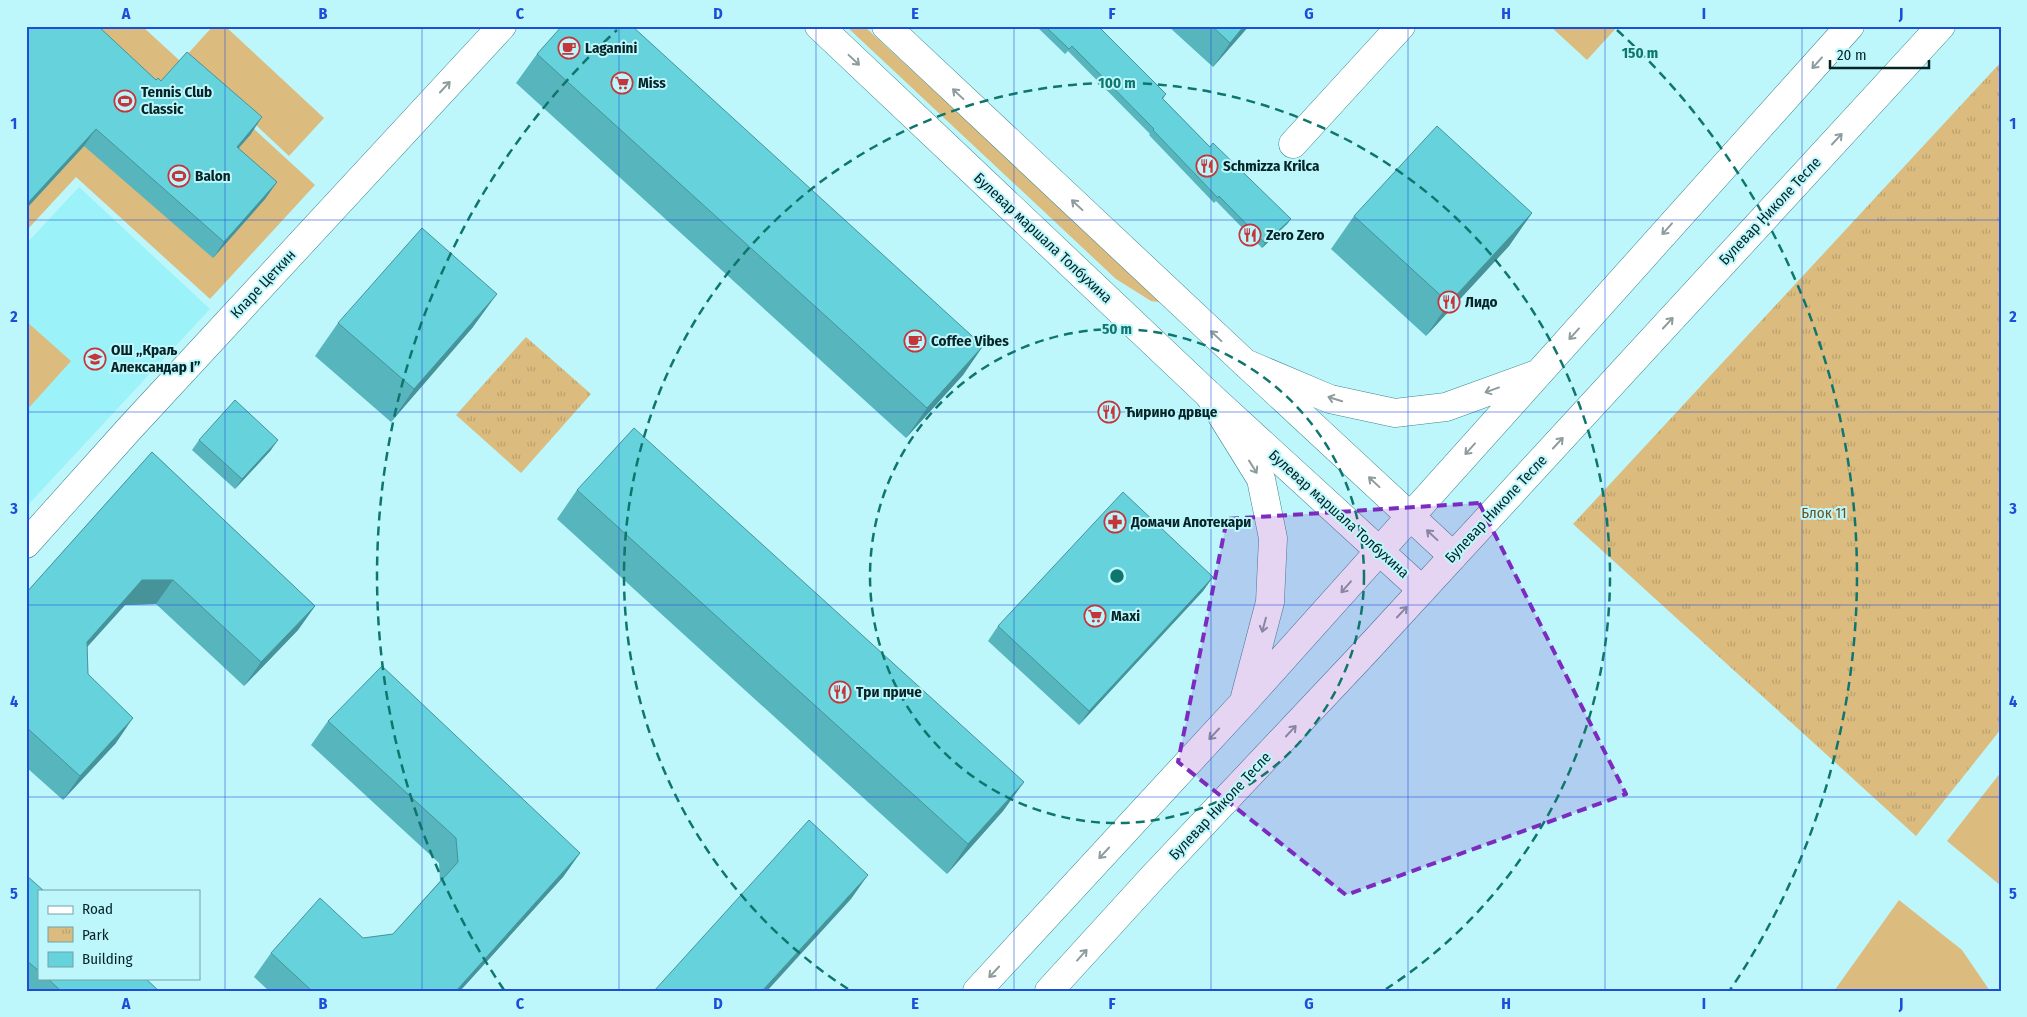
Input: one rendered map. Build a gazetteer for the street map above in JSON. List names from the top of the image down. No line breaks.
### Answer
{"streets":{"main road":["Булевар Николе Тесле","Булевар маршала Толбухина","Кларе Цеткин"]},"crossings":[["Булевар Николе Тесле","Булевар маршала Толбухина"]],"one_way":["Кларе Цеткин"],"parks":["Блок 11"],"places":{"cafe":["Laganini","Coffee Vibes"],"supermarket":["Miss","Maxi"],"sports":["Tennis Club Classic","Balon"],"restaurant":["Schmizza Krilca","Zero Zero","Лидо","Ћирино дрвце","Три приче"],"school or university":["ОШ „Краљ Александар I”"],"pharmacy":["Домачи Апотекари"]},"legend":["Road","Park","Building"],"scale_bar":"20 m","grid":{"columns":["A","B","C","D","E","F","G","H","I","J"],"rows":["1","2","3","4","5"]},"rings":["150 m","100 m","50 m"]}
